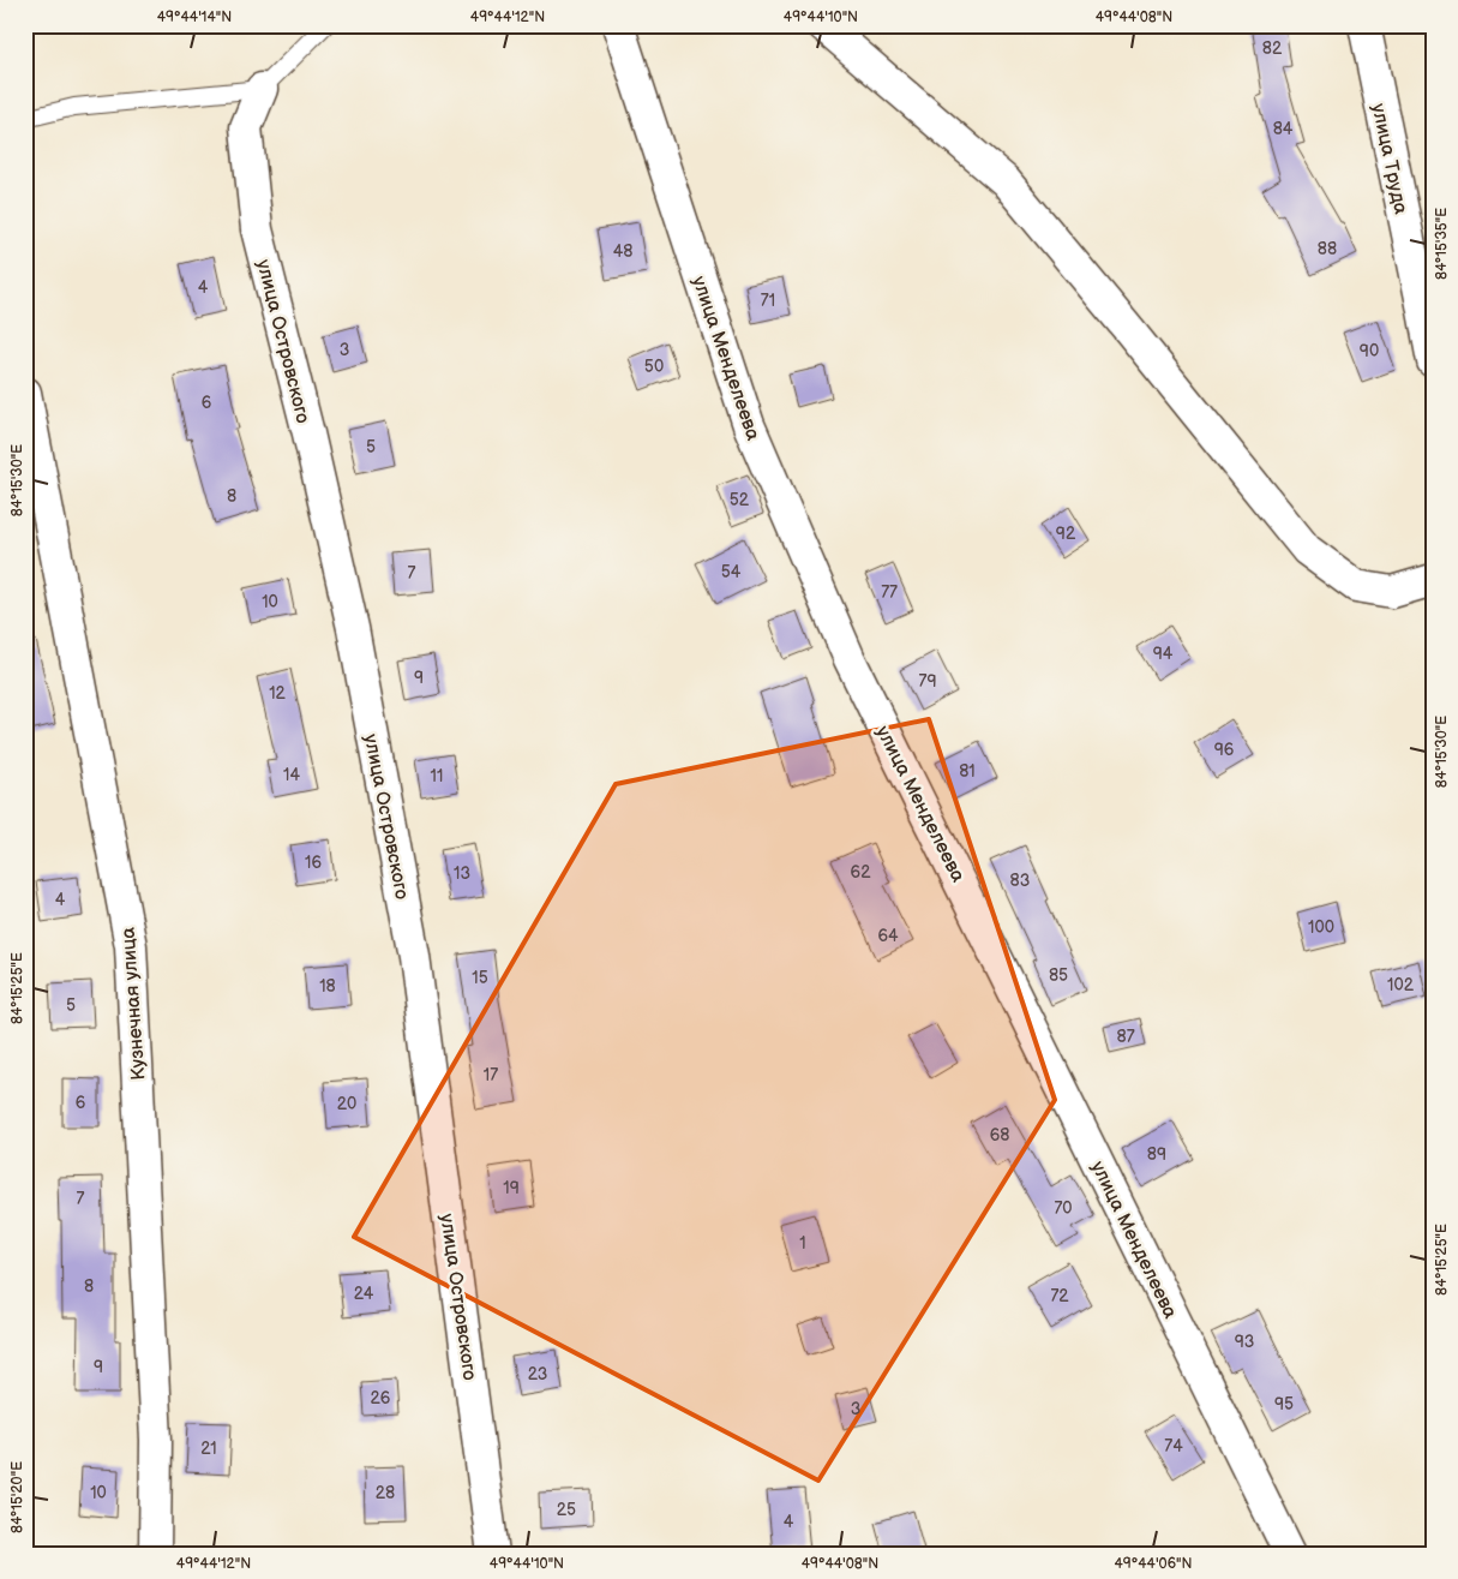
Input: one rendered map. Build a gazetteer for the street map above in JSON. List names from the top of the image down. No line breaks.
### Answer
{"streets":{"street":["улица Труда","улица Островского","улица Менделеева","Кузнечная улица"]},"house_numbers":["82","84","88","48","4","71","3","90","50","6","5","8","52","92","54","7","77","10","94","9","79","12","96","81","14","11","16","62","13","83","4","100","64","85","15","102","18","5","87","17","6","20","68","89","19","7","70","1","8","24","72","93","9","23","26","95","3","74","21","10","28","25","4"],"coordinates":["49°44'14\"N","49°44'12\"N","49°44'10\"N","49°44'08\"N","84°15'35\"E","84°15'30\"E","84°15'25\"E","84°15'20\"E","49°44'06\"N"]}
